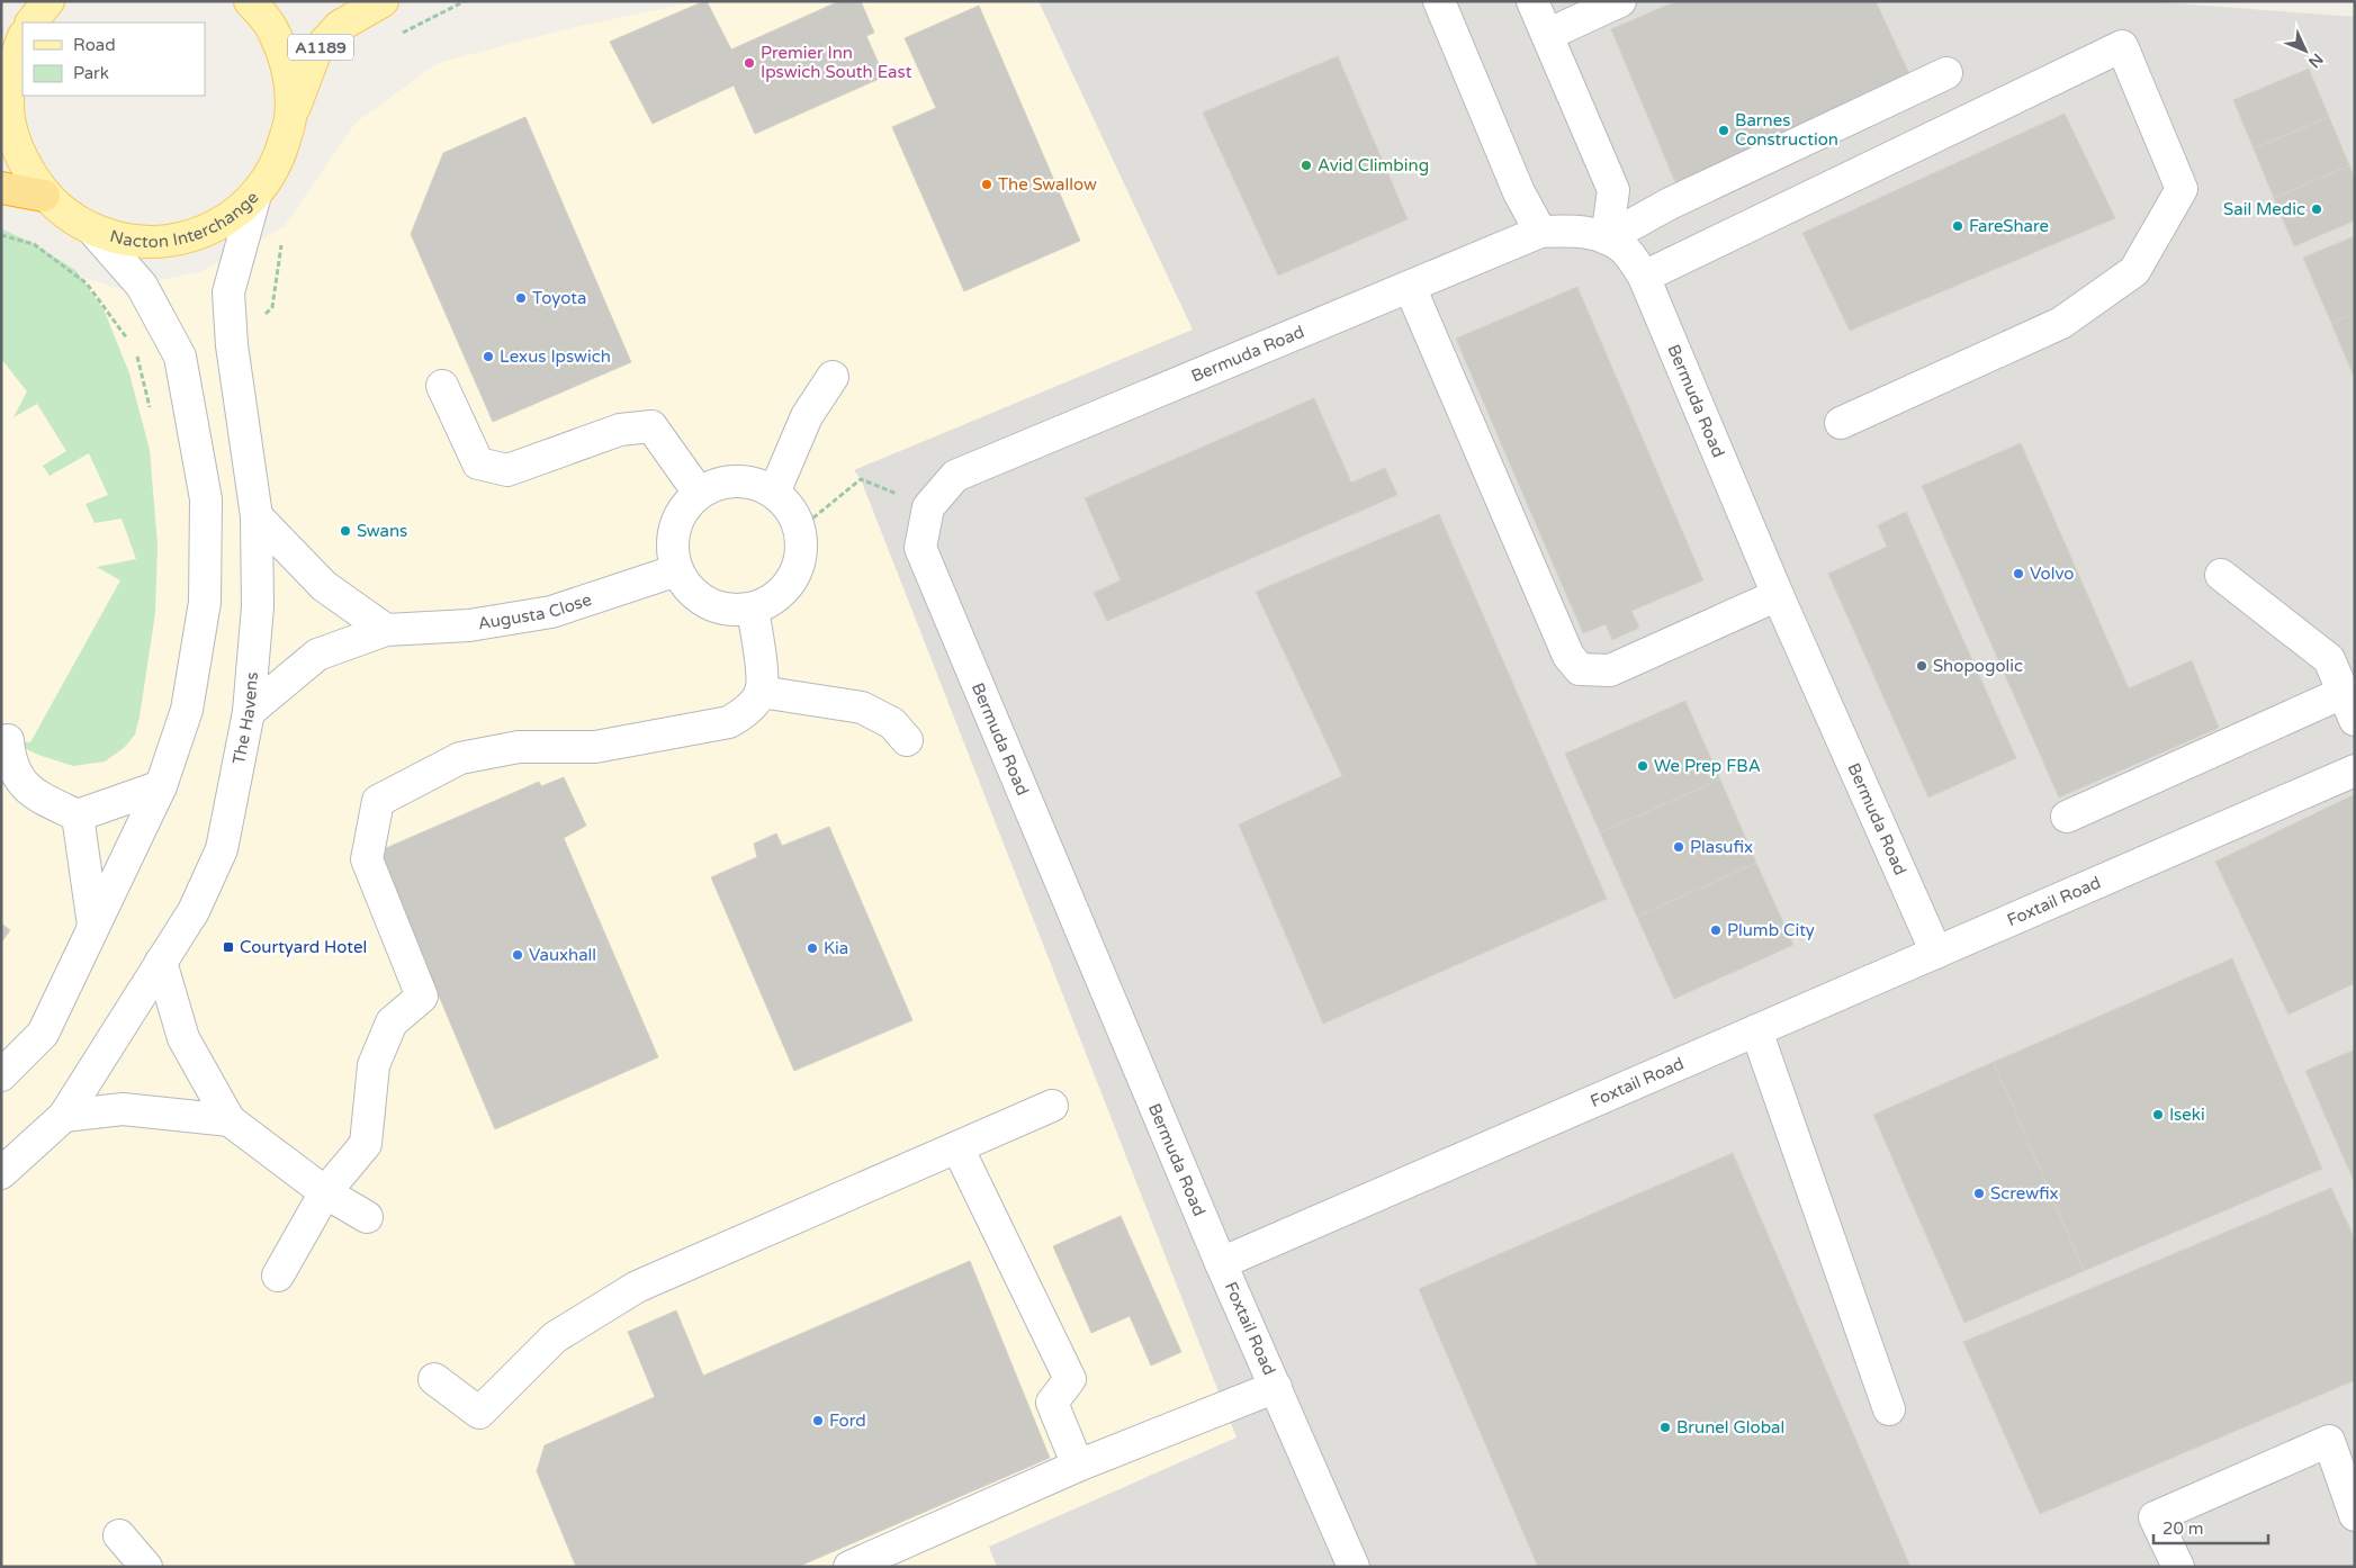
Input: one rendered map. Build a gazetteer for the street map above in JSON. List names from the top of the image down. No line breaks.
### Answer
{"streets":{"main road":["A1189","Nacton Interchange"],"street":["Bermuda Road","Augusta Close","The Havens","Foxtail Road"]},"crossings":[["A1189","Nacton Interchange"],["Nacton Interchange","The Havens"],["Bermuda Road","Foxtail Road"],["Augusta Close","The Havens"]],"places":{"other":["Premier Inn Ipswich South East","Barnes Construction","Avid Climbing","The Swallow","Sail Medic","FareShare","Toyota","Lexus Ipswich","Swans","Volvo","Shopogolic","We Prep FBA","Plasufix","Plumb City","Kia","Vauxhall","Iseki","Screwfix","Ford","Brunel Global"],"transit":["Courtyard Hotel"]},"legend":["Road","Park"],"scale_bar":"20 m","north":"bottom right"}
